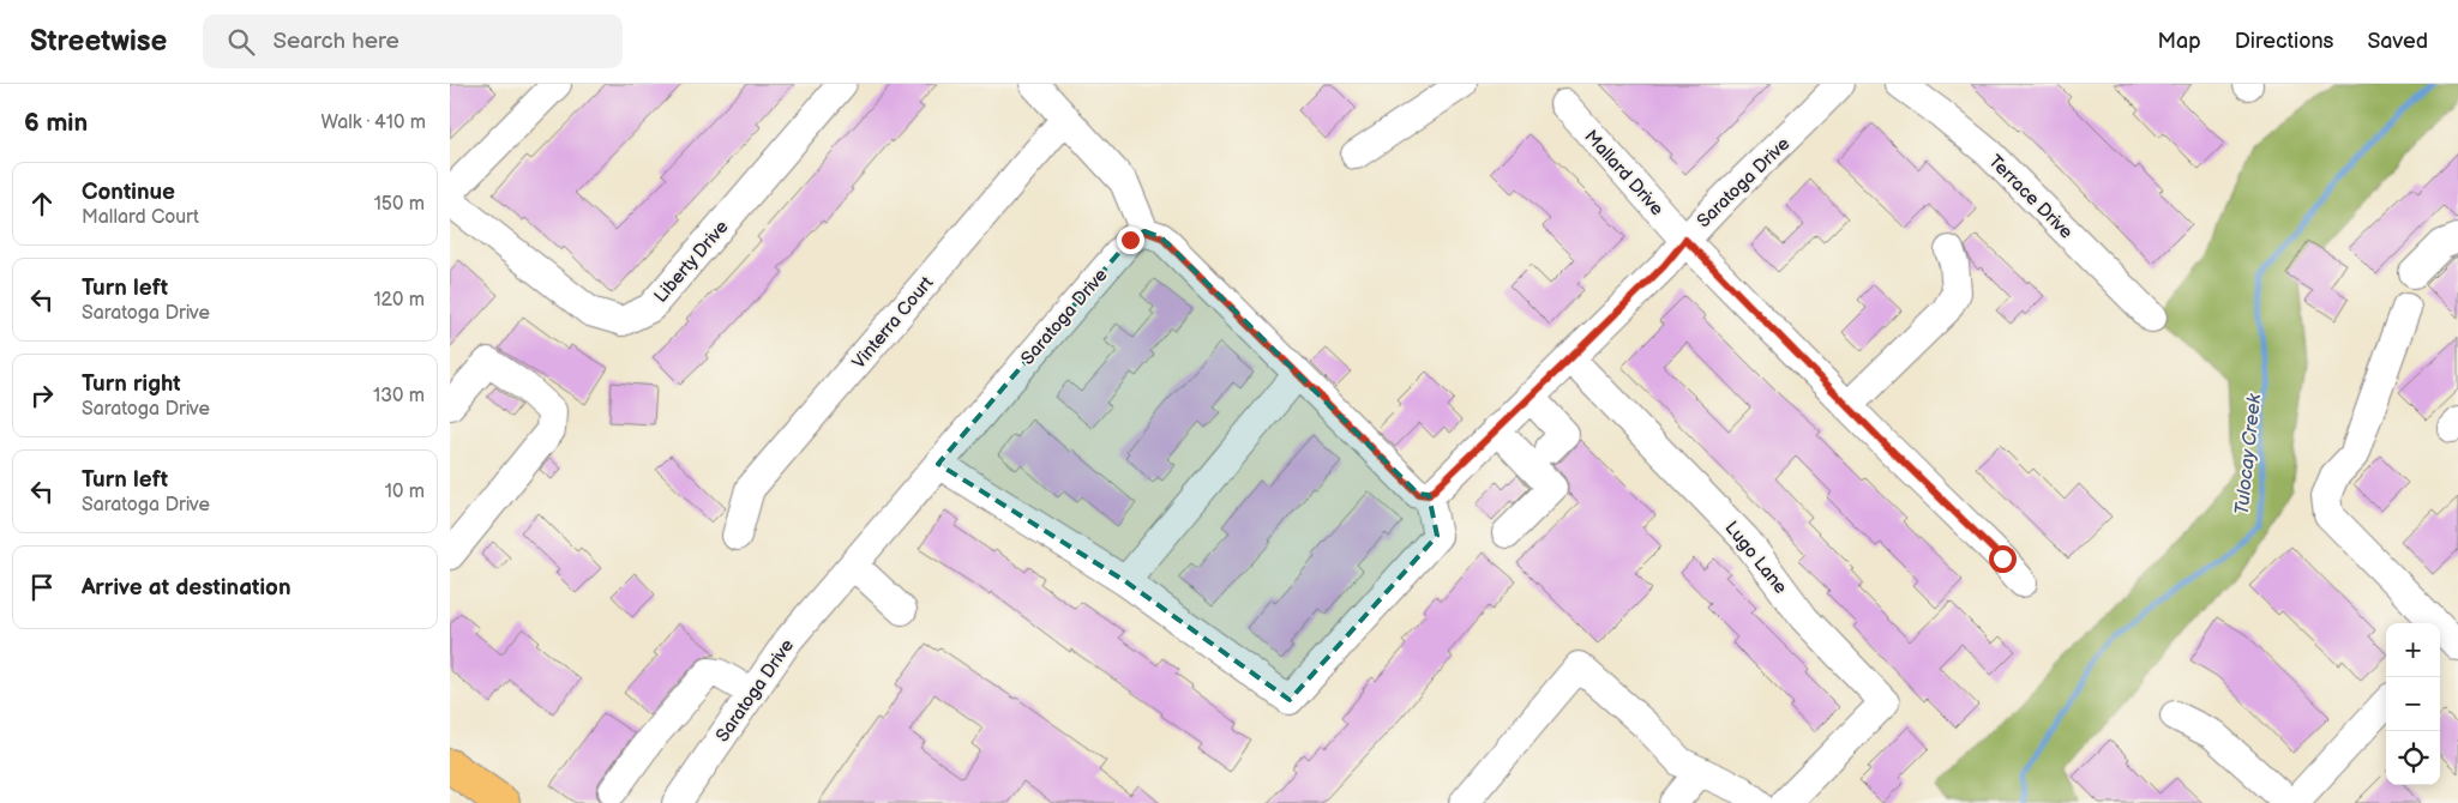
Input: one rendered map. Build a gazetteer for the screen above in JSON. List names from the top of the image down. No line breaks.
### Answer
{"streets":{"street":["Mallard Drive","Saratoga Drive","Terrace Drive","Liberty Drive","Vinterra Court","Lugo Lane"]},"crossings":[["Mallard Drive","Saratoga Drive"],["Saratoga Drive","Lugo Lane"]],"water":["Tulocay Creek"],"page":{"header":"Streetwise","search":"Search here","nav":["Map","Directions","Saved"],"heading":["6 min","Walk · 410 m"],"list":[["Continue","Mallard Court","150 m"],["Turn left","Saratoga Drive","120 m"],["Turn right","Saratoga Drive","130 m"],["Turn left","Saratoga Drive","10 m"],"Arrive at destination"],"map_buttons":["+","−"]}}
